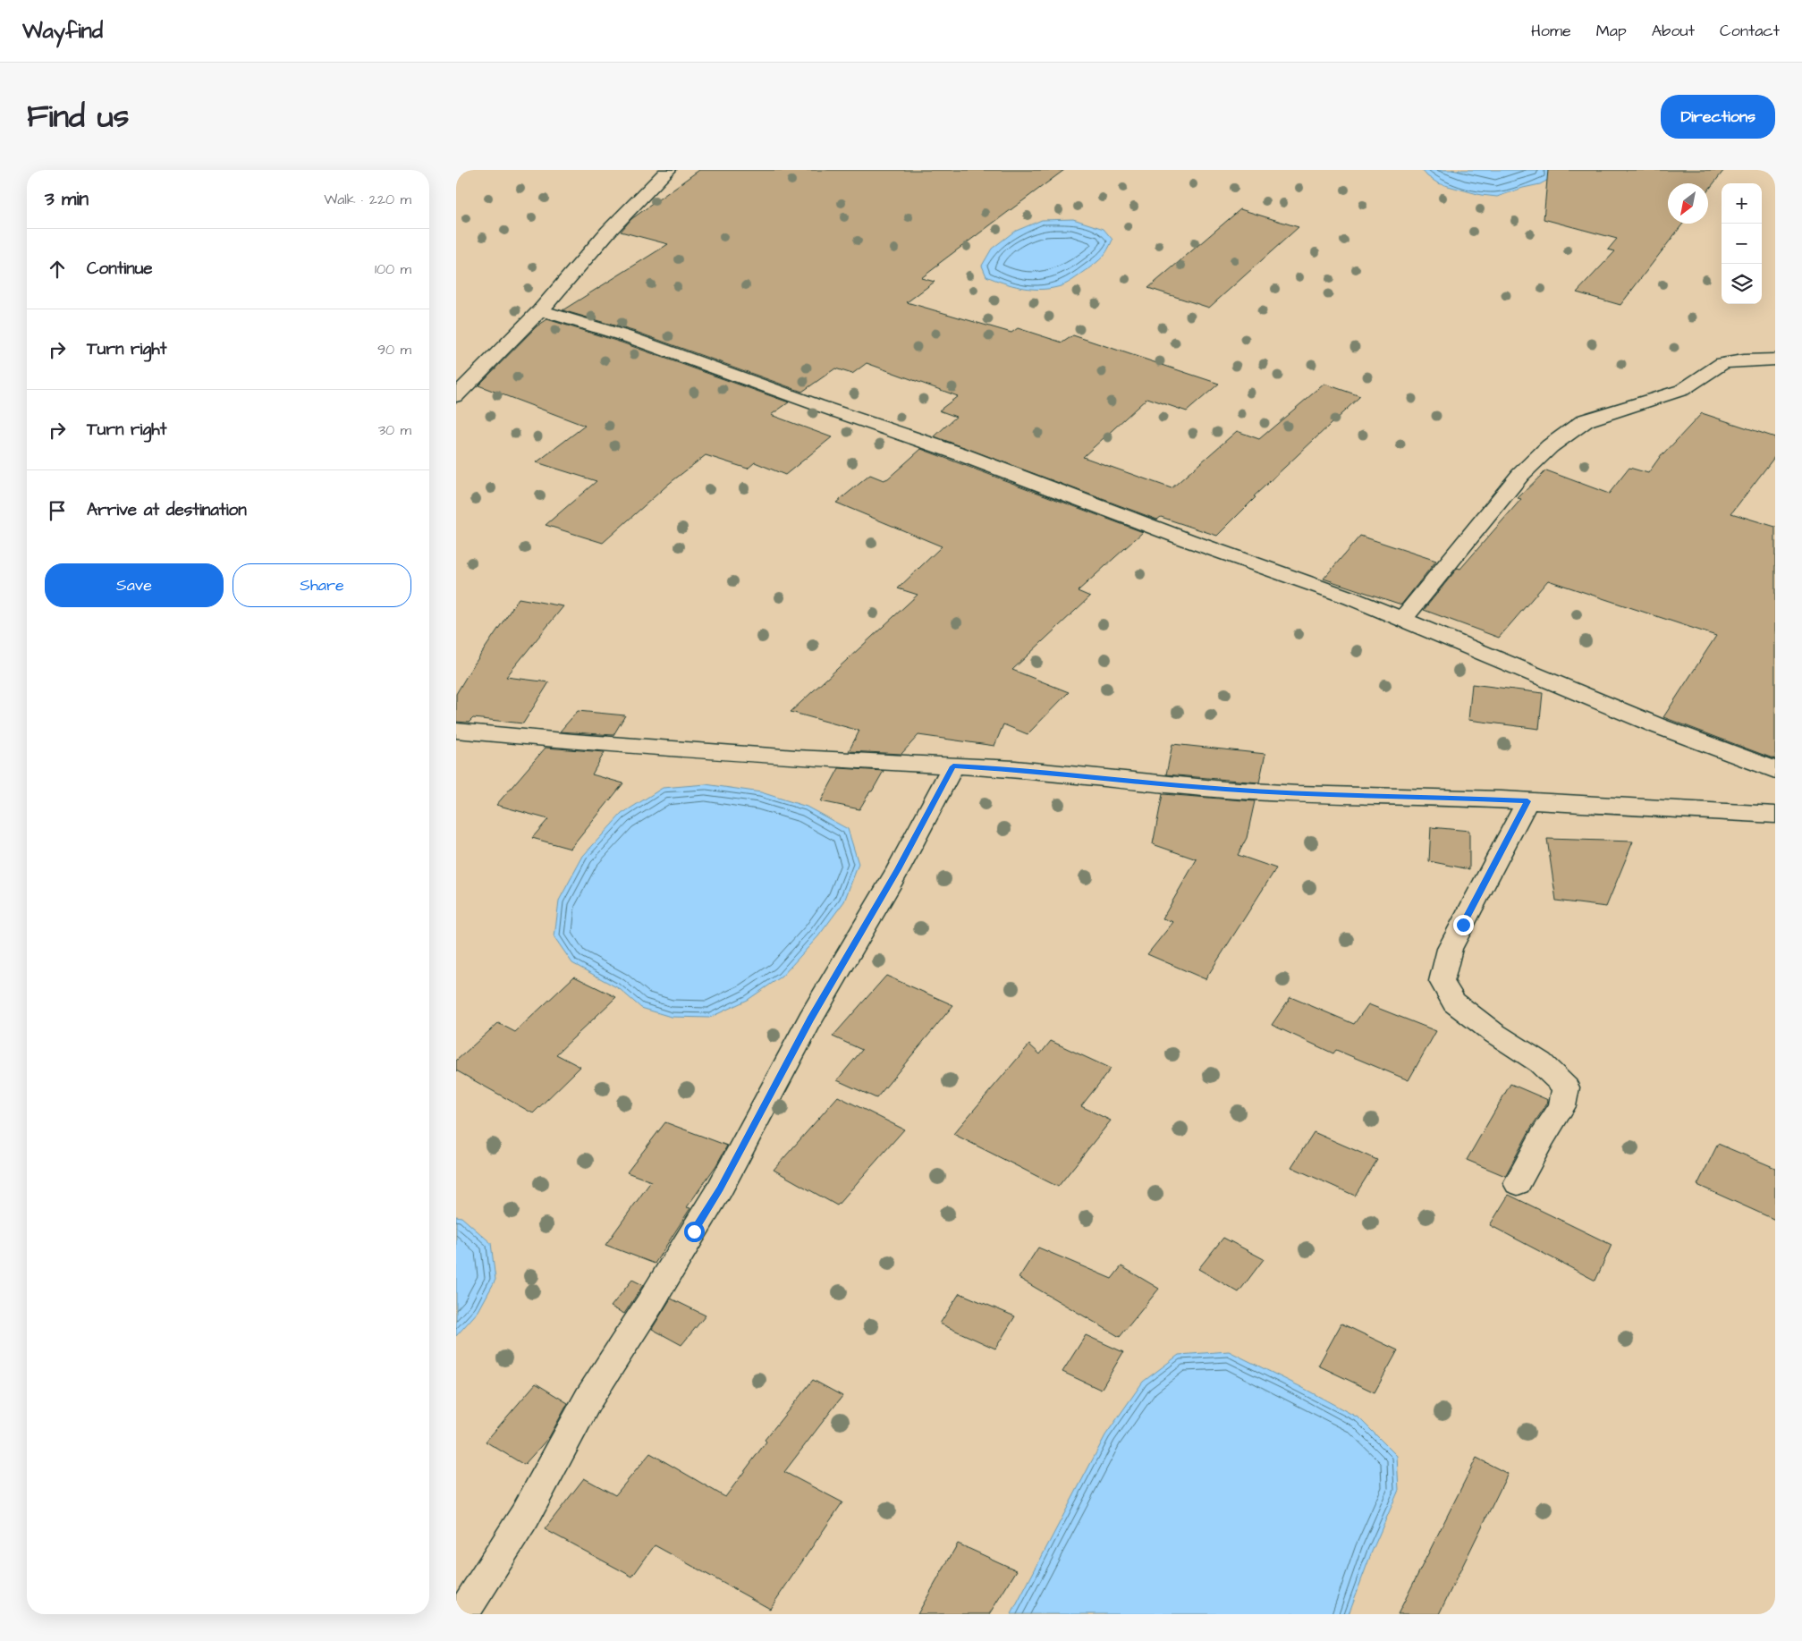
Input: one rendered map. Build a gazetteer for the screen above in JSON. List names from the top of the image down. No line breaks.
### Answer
{"north":"bottom left","page":{"header":"Wayfind","nav":["Home","Map","About","Contact"],"title":"Find us","buttons":["Directions",["Save","Share"]],"heading":["3 min","Walk · 220 m"],"map_buttons":["+","−"],"list":[["Continue","100 m"],["Turn right","90 m"],["Turn right","30 m"],"Arrive at destination"]}}
